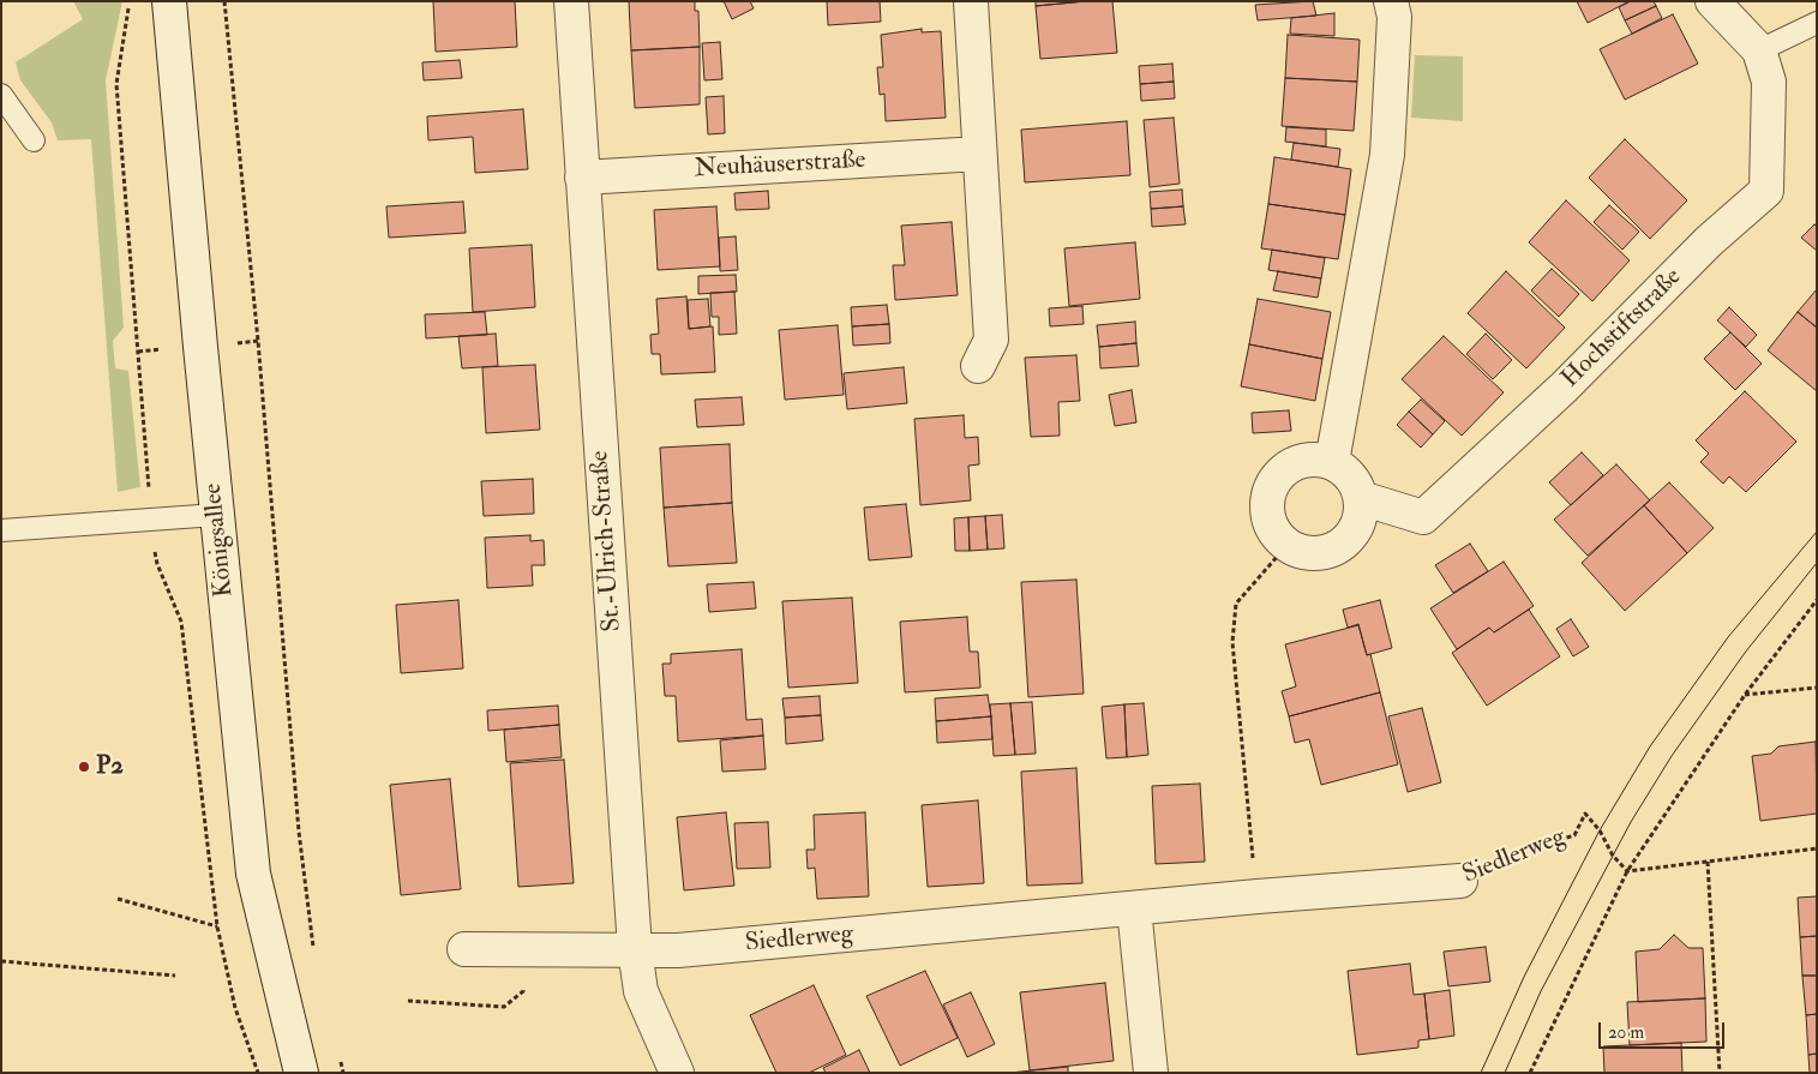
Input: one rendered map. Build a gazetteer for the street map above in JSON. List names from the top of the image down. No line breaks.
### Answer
{"streets":{"street":["Neuhäuserstraße","Hochstiftstraße","Königsallee","St.-Ulrich-Straße","Siedlerweg"]},"crossings":[["Neuhäuserstraße","St.-Ulrich-Straße"],["St.-Ulrich-Straße","Siedlerweg"]],"places":["P2"],"scale_bar":"20 m"}
